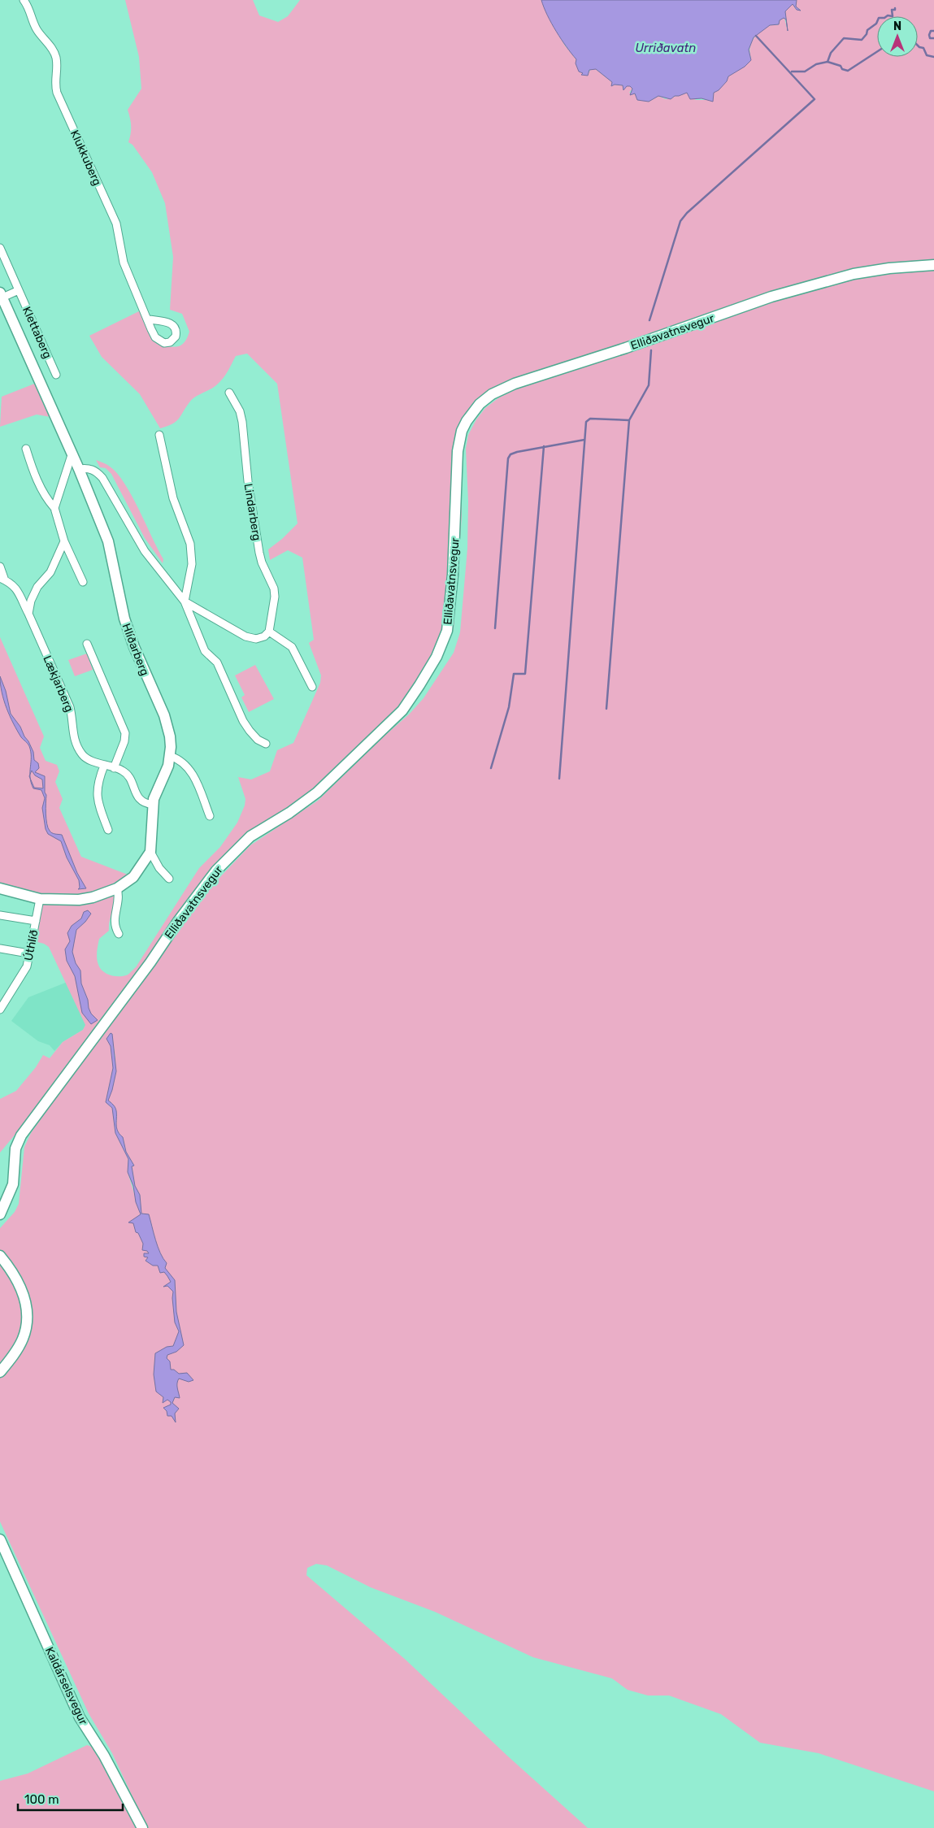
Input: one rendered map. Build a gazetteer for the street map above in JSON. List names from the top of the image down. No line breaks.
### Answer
{"streets":{"main road":["Elliðavatnsvegur","Hlíðarberg","Kaldárselsvegur"],"street":["Klukkuberg","Klettaberg","Lindarberg","Lækjarberg","Úthlíð"]},"crossings":[["Hlíðarberg","Lækjarberg"]],"water":["Urriðavatn"],"scale_bar":"100 m","north":"top"}
